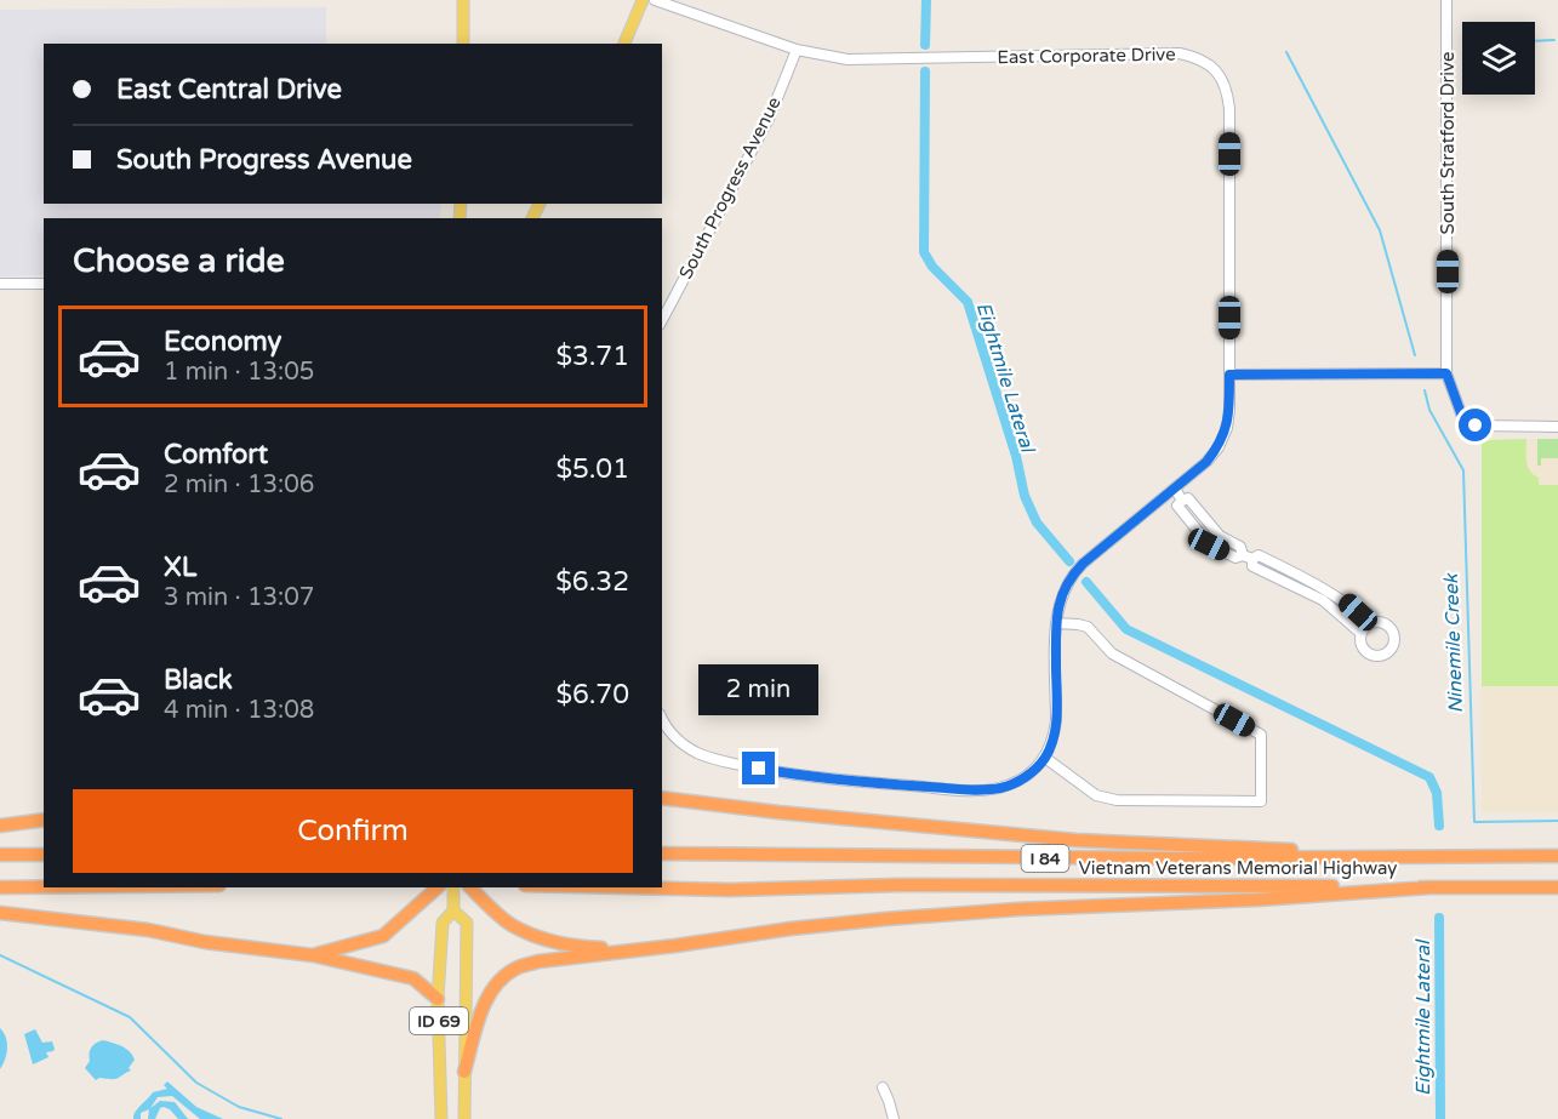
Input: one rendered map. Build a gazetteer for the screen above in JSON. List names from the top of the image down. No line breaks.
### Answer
{"streets":{"highway":["I 84","Vietnam Veterans Memorial Highway"],"main road":["ID 69"],"street":["East Corporate Drive","South Stratford Drive","South Progress Avenue"]},"crossings":[["East Corporate Drive","South Progress Avenue"]],"water":["Eightmile Lateral","Ninemile Creek"],"page":{"banner":["East Central Drive","South Progress Avenue"],"heading":"Choose a ride","list":[{"name":"Economy","note":"1 min · 13:05","value":"$3.71"},{"name":"Comfort","note":"2 min · 13:06","value":"$5.01"},{"name":"XL","note":"3 min · 13:07","value":"$6.32"},{"name":"Black","note":"4 min · 13:08","value":"$6.70"}],"bubble":"2 min","buttons":"Confirm"}}
